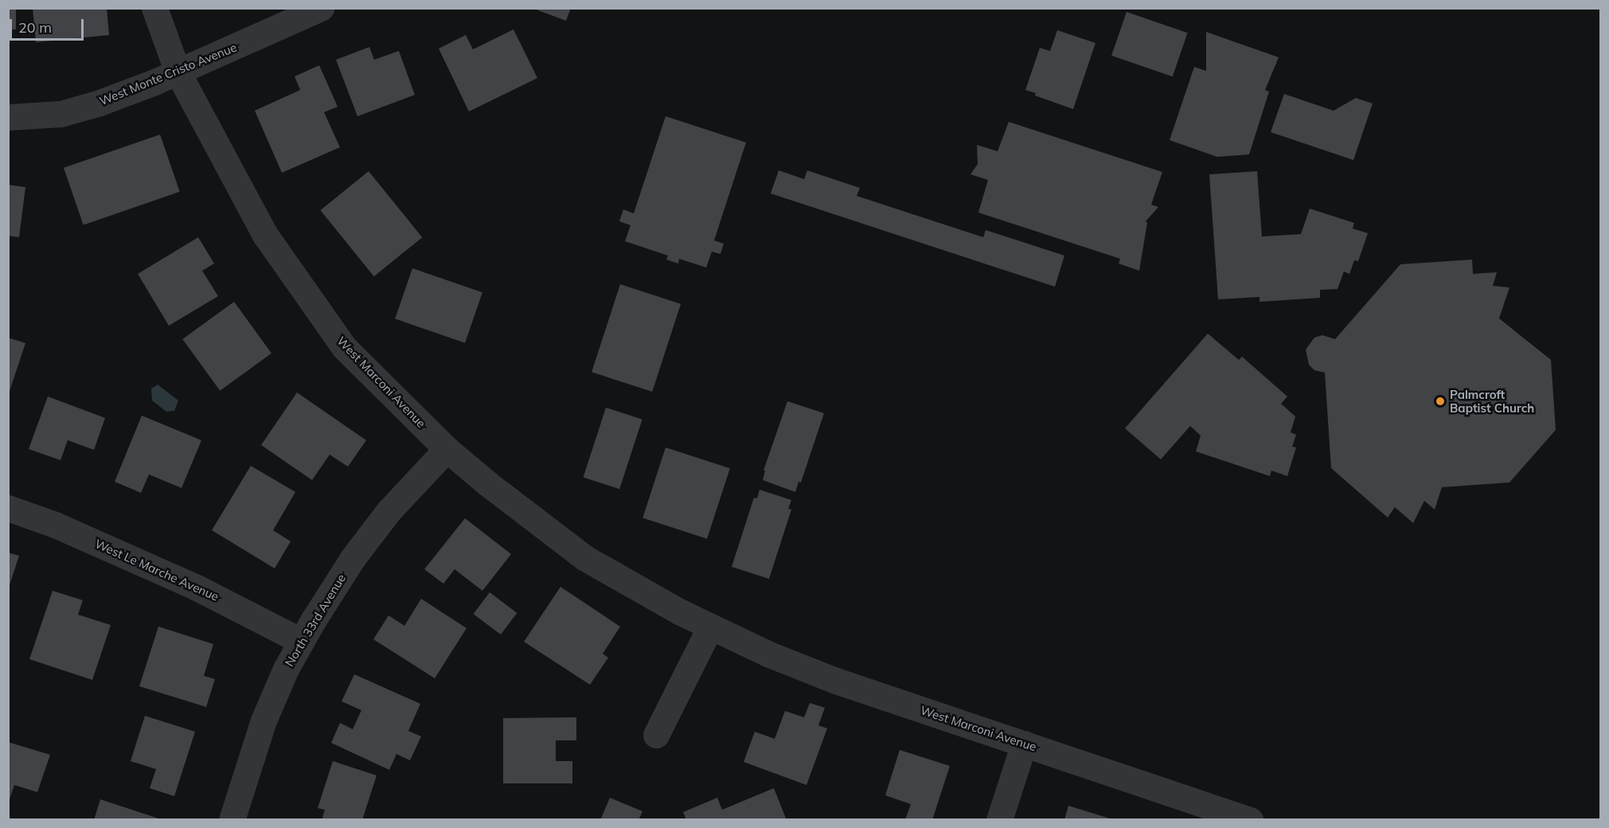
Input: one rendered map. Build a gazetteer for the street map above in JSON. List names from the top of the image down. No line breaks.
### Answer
{"streets":{"street":["West Monte Cristo Avenue","West Marconi Avenue","West Le Marche Avenue","North 33rd Avenue"]},"crossings":[["West Monte Cristo Avenue","West Marconi Avenue"],["West Marconi Avenue","North 33rd Avenue"],["West Le Marche Avenue","North 33rd Avenue"]],"places":["Palmcroft Baptist Church"],"scale_bar":"20 m"}
